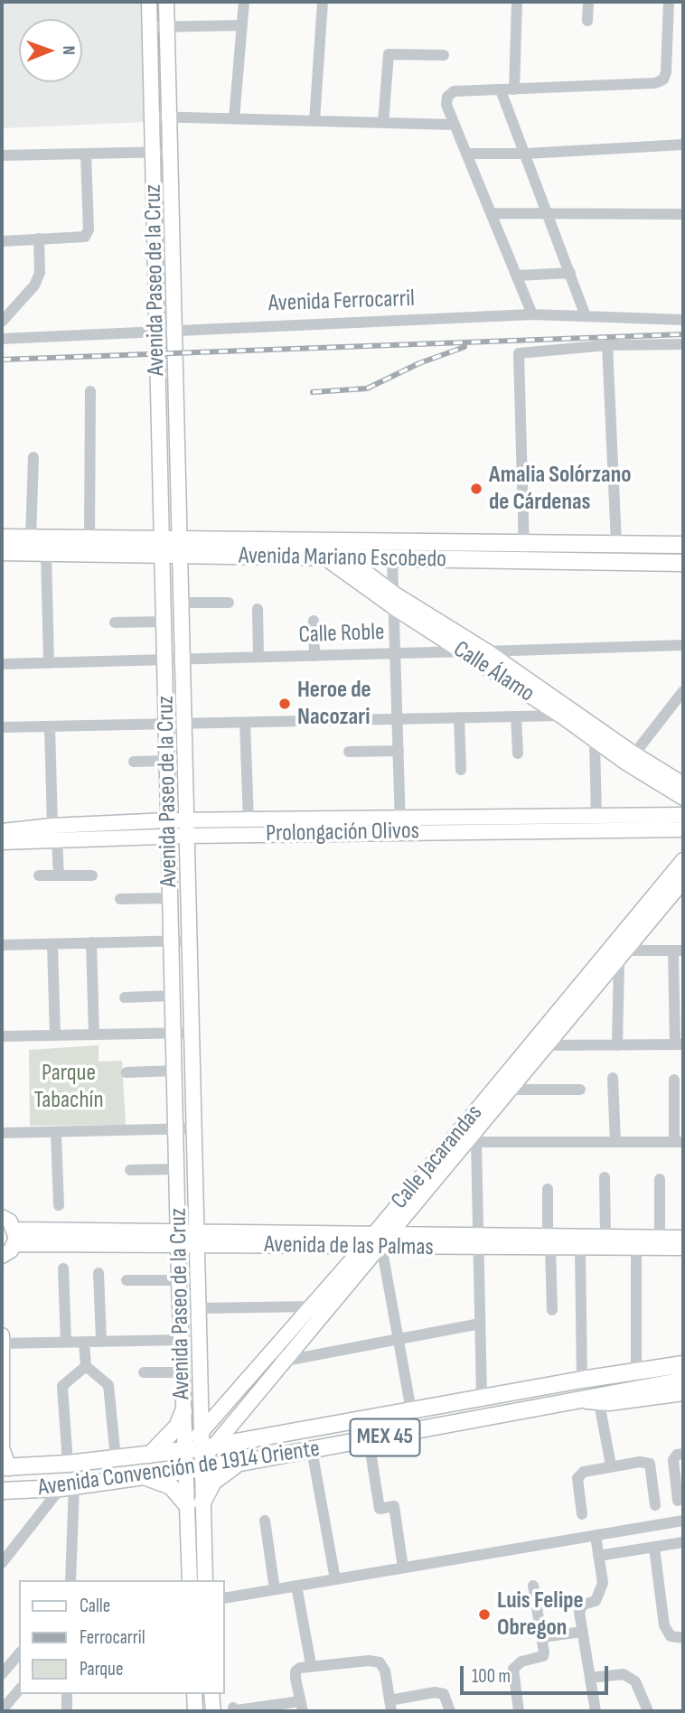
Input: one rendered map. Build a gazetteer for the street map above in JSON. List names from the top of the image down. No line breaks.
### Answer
{"streets":{"main road":["Avenida Mariano Escobedo","MEX 45","Avenida Convención de 1914 Oriente"],"street":["Avenida Paseo de la Cruz","Avenida Ferrocarril","Calle Roble","Calle Álamo","Prolongación Olivos","Calle Jacarandas","Avenida de las Palmas"]},"crossings":[["Avenida Paseo de la Cruz","Avenida Ferrocarril"],["Avenida Paseo de la Cruz","Avenida Mariano Escobedo"],["Avenida Paseo de la Cruz","Calle Roble"],["Avenida Paseo de la Cruz","Prolongación Olivos"],["Avenida Paseo de la Cruz","Calle Jacarandas"],["Avenida Paseo de la Cruz","Avenida de las Palmas"],["Avenida Paseo de la Cruz","Avenida Convención de 1914 Oriente"],["Avenida Mariano Escobedo","Calle Álamo"],["Calle Roble","Calle Álamo"],["Calle Jacarandas","Avenida de las Palmas"],["Calle Jacarandas","Avenida Convención de 1914 Oriente"]],"parks":["Parque Tabachín"],"places":["Amalia Solórzano de Cárdenas","Heroe de Nacozari","Luis Felipe Obregon"],"legend":["Calle","Ferrocarril","Parque"],"scale_bar":"100 m","north":"right"}
